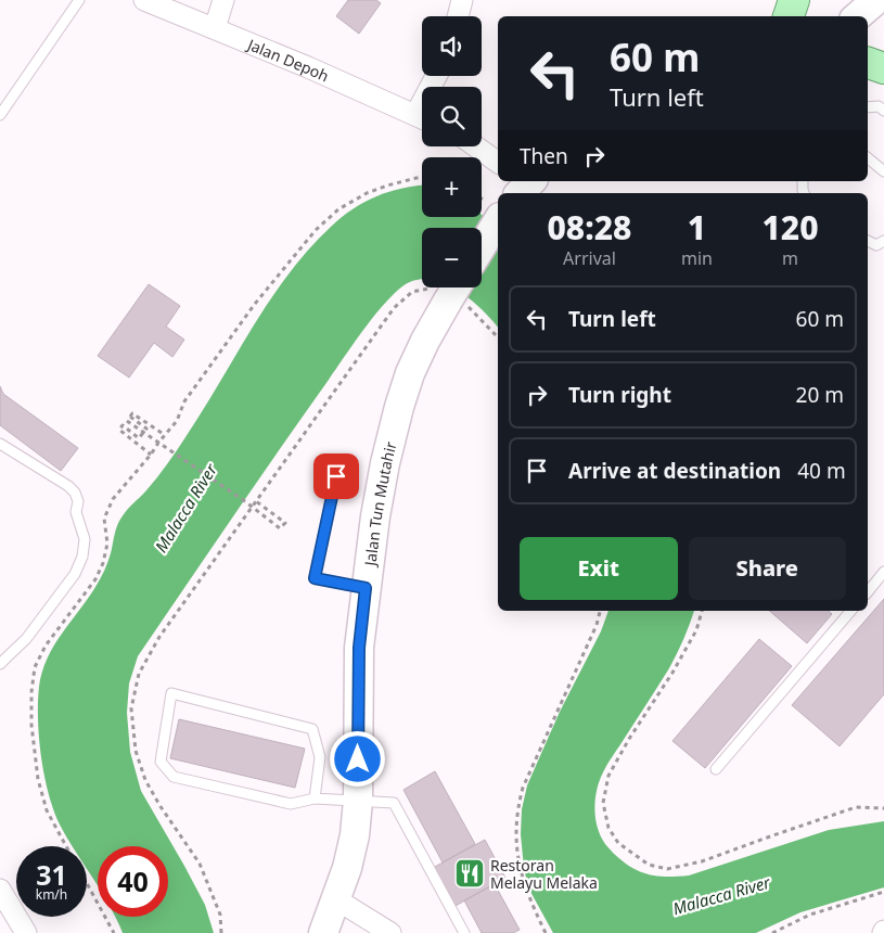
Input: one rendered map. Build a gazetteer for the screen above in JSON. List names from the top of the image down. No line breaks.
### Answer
{"streets":{"street":["Jalan Depoh","Jalan Tun Mutahir"]},"water":["Malacca River"],"places":{"restaurant":["Restoran Melayu Melaka"]},"page":{"map_buttons":["+","−"],"turn":["60 m","Turn left"],"then":"Then","eta":["08:28","Arrival","1","min","120","m"],"list":[{"name":"Turn left","value":"60 m"},{"name":"Turn right","value":"20 m"},{"name":"Arrive at destination","value":"40 m"}],"buttons":["Exit","Share"],"speed":"31 km/h","limit":"40"}}
